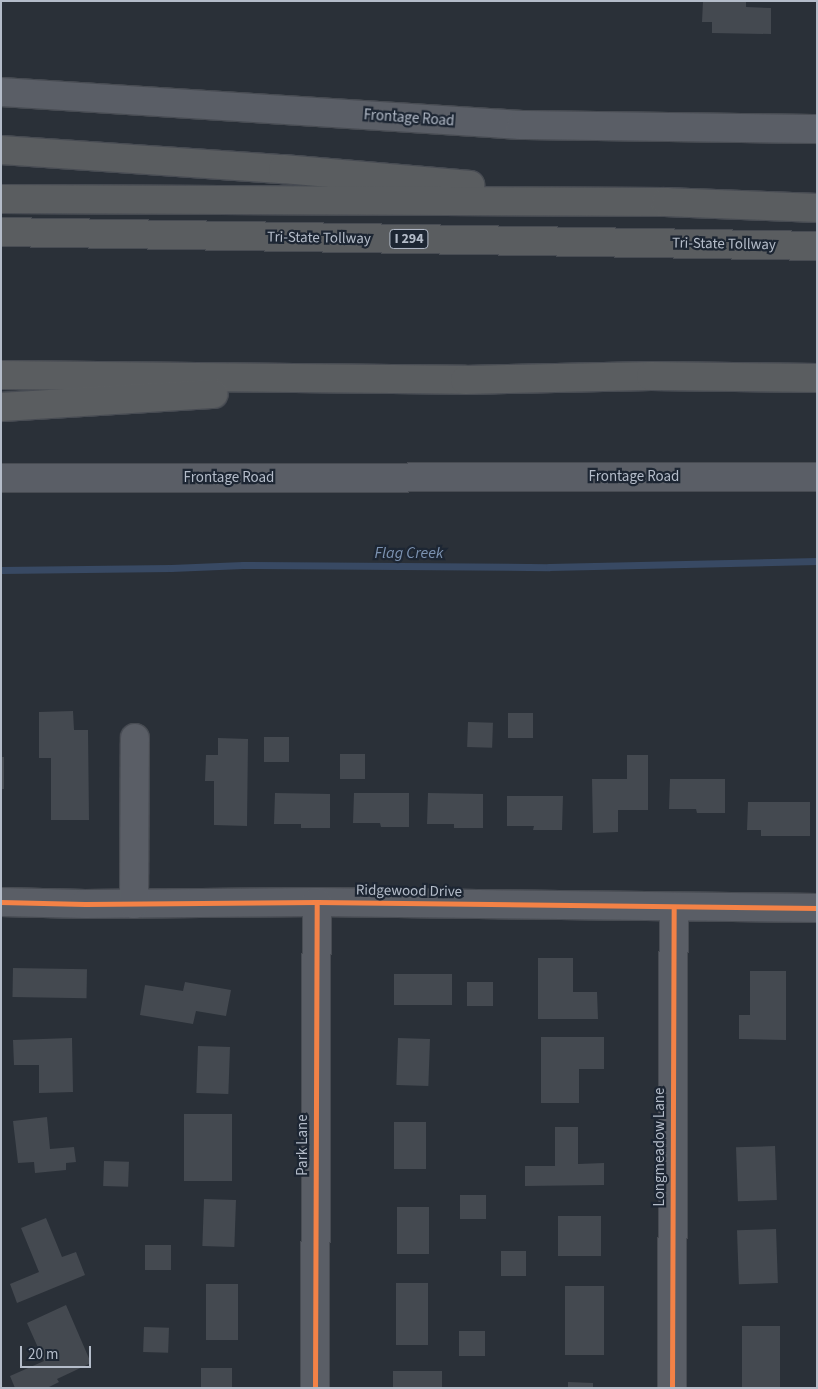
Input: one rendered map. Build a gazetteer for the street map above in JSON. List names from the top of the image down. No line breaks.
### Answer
{"streets":{"highway":["Tri-State Tollway","I 294"],"street":["Frontage Road","Ridgewood Drive","Park Lane","Longmeadow Lane"]},"crossings":[["Ridgewood Drive","Park Lane"],["Ridgewood Drive","Longmeadow Lane"]],"water":["Flag Creek"],"scale_bar":"20 m"}
